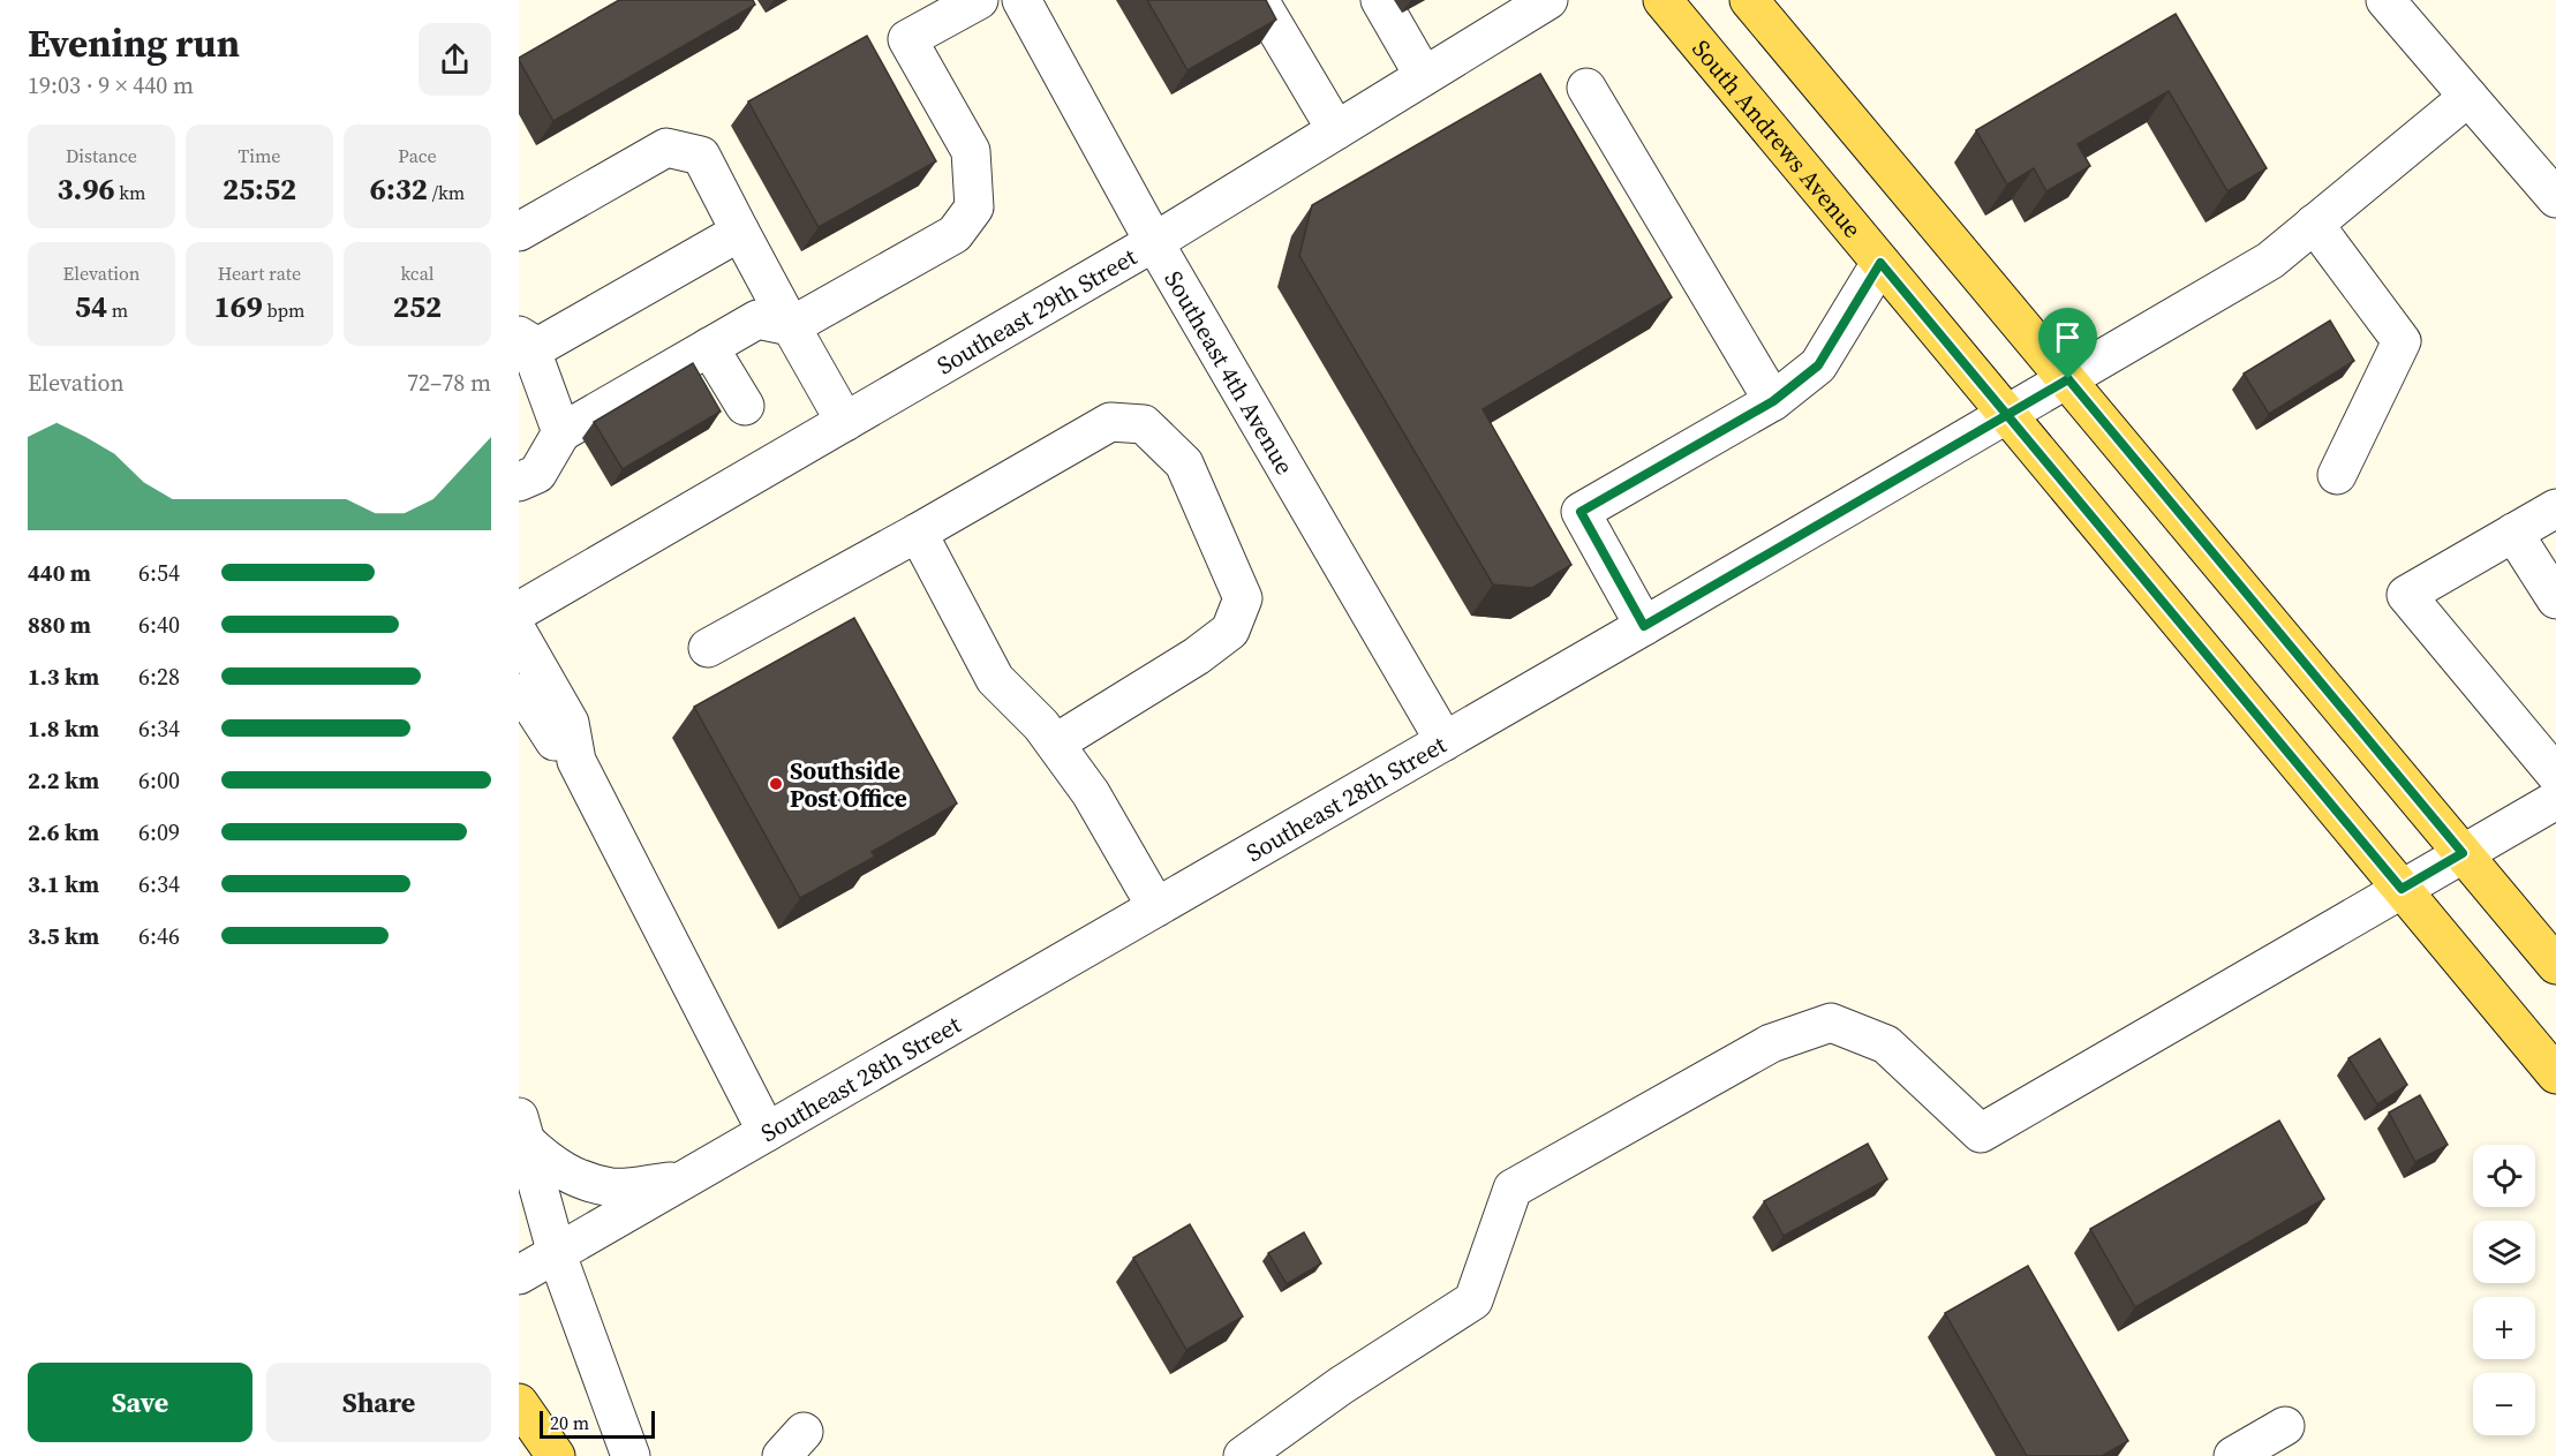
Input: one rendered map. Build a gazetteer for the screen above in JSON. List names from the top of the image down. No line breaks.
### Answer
{"streets":{"main road":["South Andrews Avenue"],"street":["Southeast 29th Street","Southeast 4th Avenue","Southeast 28th Street"]},"crossings":[["South Andrews Avenue","Southeast 28th Street"],["Southeast 29th Street","Southeast 4th Avenue"],["Southeast 4th Avenue","Southeast 28th Street"]],"places":["Southside Post Office"],"scale_bar":"20 m","page":{"heading":["Evening run","19:03 · 9 × 440 m"],"stats":[["Distance","3.96 km"],["Time","25:52"],["Pace","6:32 /km"],["Elevation","54 m"],["Heart rate","169 bpm"],["kcal","252"]],"chart":["Elevation","72–78 m"],"list":[{"name":"440 m","note":"6:54"},{"name":"880 m","note":"6:40"},{"name":"1.3 km","note":"6:28"},{"name":"1.8 km","note":"6:34"},{"name":"2.2 km","note":"6:00"},{"name":"2.6 km","note":"6:09"},{"name":"3.1 km","note":"6:34"},{"name":"3.5 km","note":"6:46"}],"map_buttons":["+","−"],"buttons":["Save","Share"],"scale":"20 m"}}
